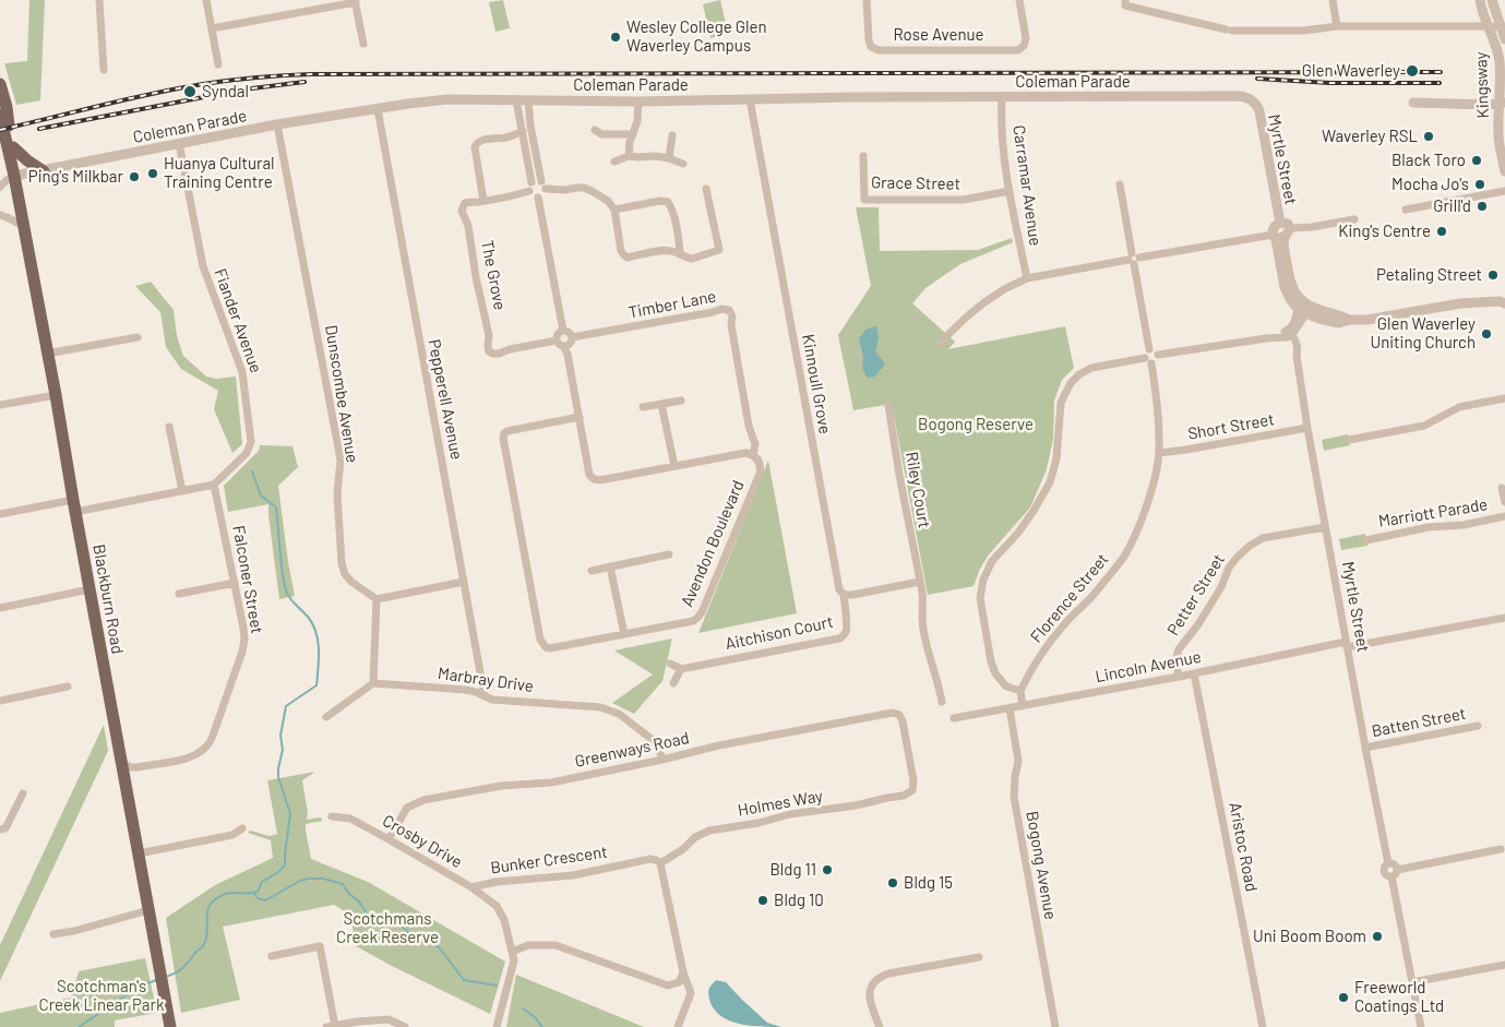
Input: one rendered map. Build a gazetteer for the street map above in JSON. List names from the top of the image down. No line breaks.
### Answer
{"streets":{"main road":["Blackburn Road"],"street":["Rose Avenue","Coleman Parade","Kingsway","Myrtle Street","Grace Street","Carramar Avenue","The Grove","Timber Lane","Fiander Avenue","Kinnoull Grove","Dunscombe Avenue","Pepperell Avenue","Short Street","Riley Court","Marriott Parade","Avendon Boulevard","Falconer Street","Petter Street","Florence Street","Aitchison Court","Lincoln Avenue","Marbray Drive","Batten Street","Greenways Road","Holmes Way","Crosby Drive","Aristoc Road","Bunker Crescent","Bogong Avenue"]},"crossings":[["Coleman Parade","Myrtle Street"],["Coleman Parade","Carramar Avenue"],["Coleman Parade","Fiander Avenue"],["Coleman Parade","Kinnoull Grove"],["Coleman Parade","Dunscombe Avenue"],["Coleman Parade","Pepperell Avenue"],["Coleman Parade","Blackburn Road"],["Myrtle Street","Short Street"],["Myrtle Street","Petter Street"],["Myrtle Street","Lincoln Avenue"],["Myrtle Street","Batten Street"],["Grace Street","Carramar Avenue"],["The Grove","Timber Lane"],["The Grove","Avendon Boulevard"],["Timber Lane","Avendon Boulevard"],["Fiander Avenue","Falconer Street"],["Kinnoull Grove","Aitchison Court"],["Pepperell Avenue","Marbray Drive"],["Short Street","Florence Street"],["Falconer Street","Blackburn Road"],["Petter Street","Lincoln Avenue"],["Lincoln Avenue","Aristoc Road"],["Lincoln Avenue","Bogong Avenue"],["Marbray Drive","Greenways Road"],["Greenways Road","Holmes Way"],["Greenways Road","Crosby Drive"],["Holmes Way","Bunker Crescent"],["Crosby Drive","Bunker Crescent"]],"parks":["Bogong Reserve","Scotchmans Creek Reserve","Scotchman's Creek Linear Park"],"places":["Wesley College Glen Waverley Campus","Glen Waverley","Syndal","Waverley RSL","Black Toro","Huanya Cultural Training Centre","Ping's Milkbar","Mocha Jo's","Grill'd","King's Centre","Petaling Street","Glen Waverley Uniting Church","Bldg 11","Bldg 15","Bldg 10","Uni Boom Boom","Freeworld Coatings Ltd"]}
